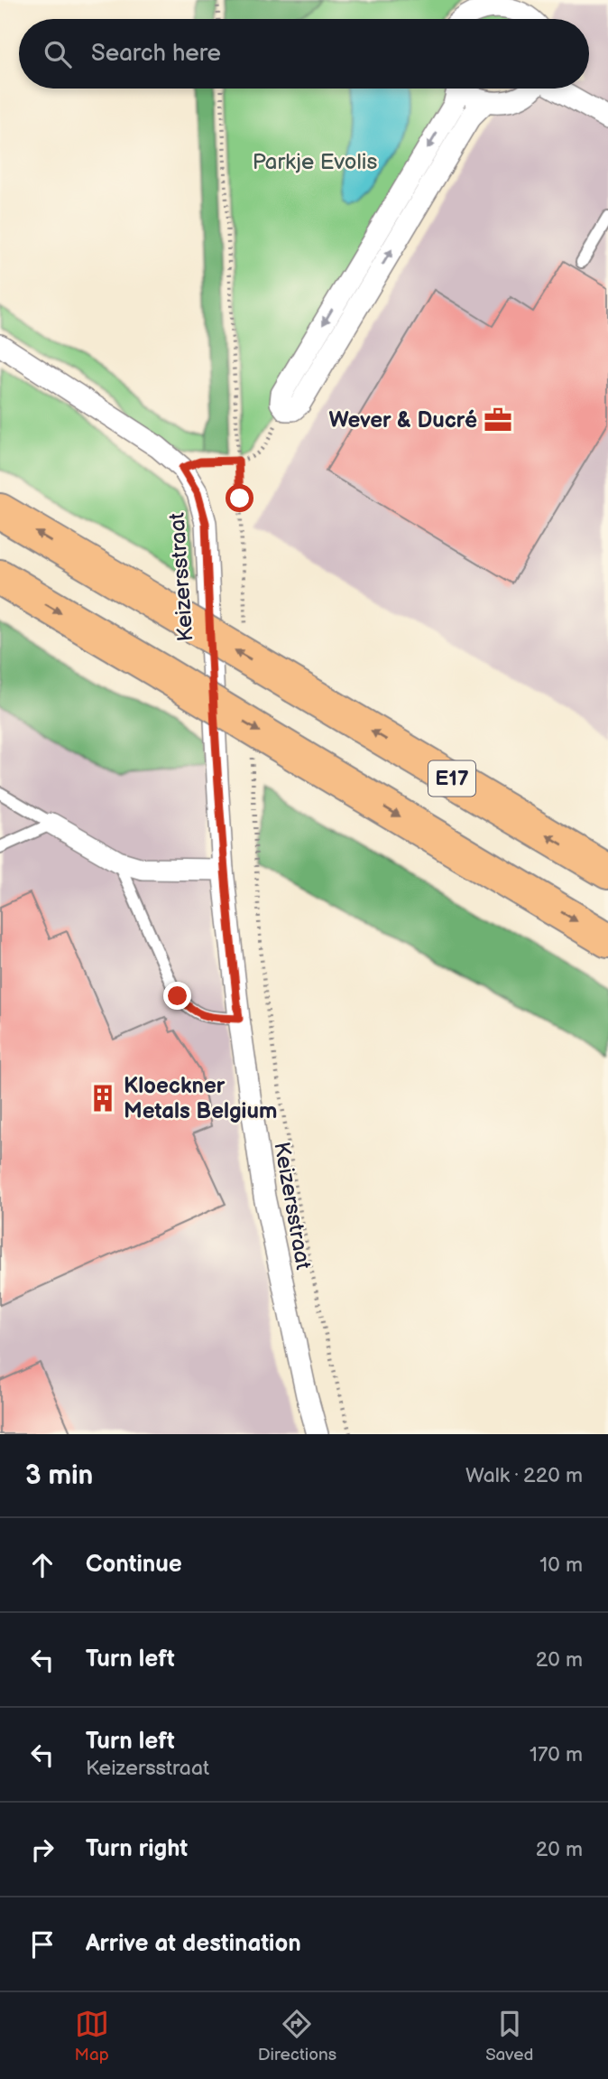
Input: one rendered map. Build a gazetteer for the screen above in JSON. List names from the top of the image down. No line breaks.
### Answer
{"streets":{"highway":["E17"],"street":["Keizersstraat"]},"parks":["Parkje Evolis"],"places":{"office":["Wever & Ducré"],"building":["Kloeckner Metals Belgium"]},"page":{"search":"Search here","heading":["3 min","Walk · 220 m"],"list":[["Continue","10 m"],["Turn left","20 m"],["Turn left","Keizersstraat","170 m"],["Turn right","20 m"],"Arrive at destination"],"nav":["Map","Directions","Saved"]}}
